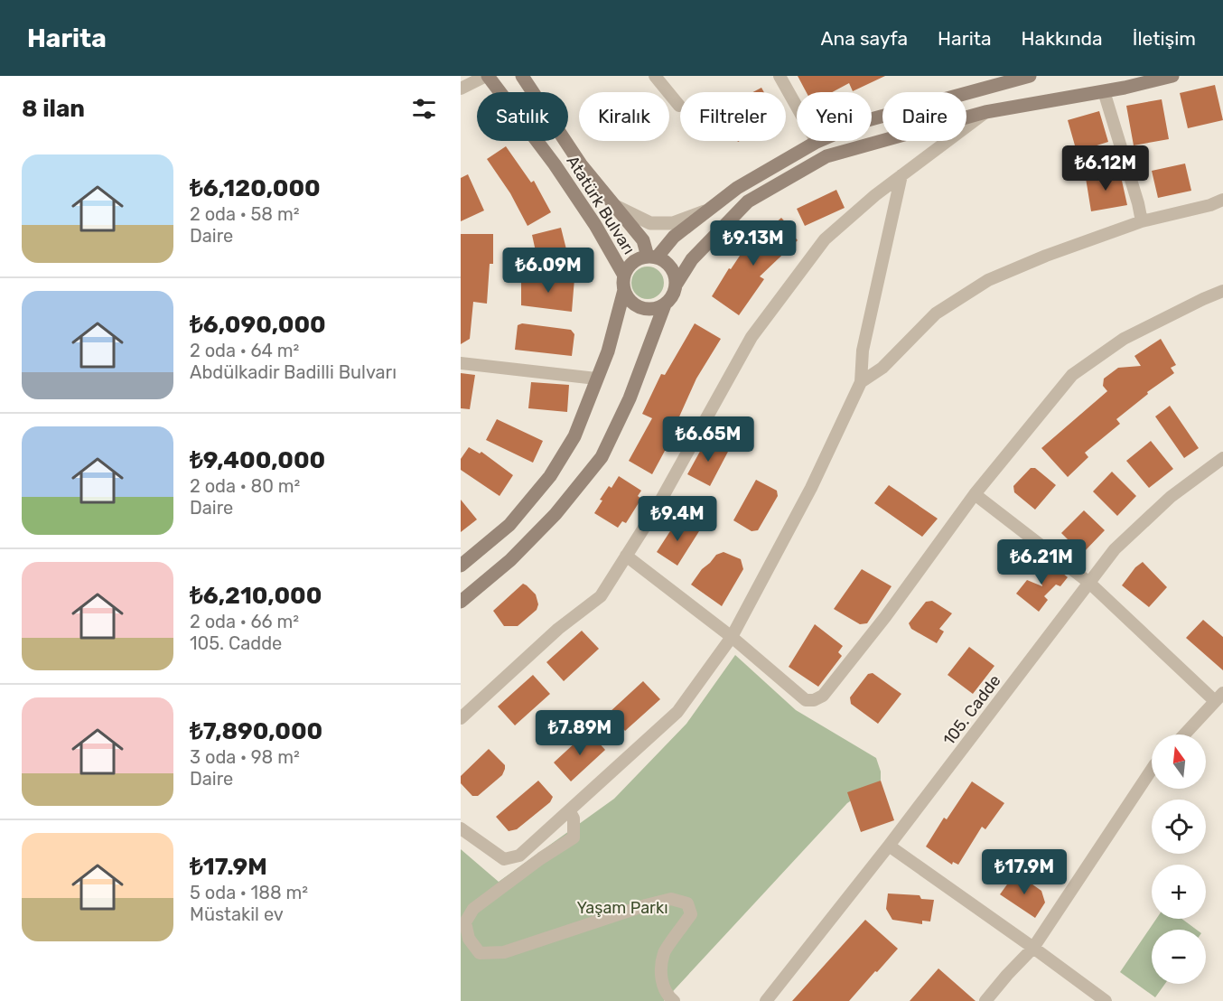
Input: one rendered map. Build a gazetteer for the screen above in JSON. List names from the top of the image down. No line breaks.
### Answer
{"streets":{"main road":["Atatürk Bulvarı"],"street":["105. Cadde"]},"parks":["Yaşam Parkı"],"north":"top","page":{"header":"Harita","nav":["Ana sayfa","Harita","Hakkında","İletişim"],"heading":"8 ilan","chip":["Satılık","Kiralık","Filtreler","Yeni","Daire"],"list":[{"name":"₺6,120,000","note":"2 oda · 58 m² · Daire"},{"name":"₺6,090,000","note":"2 oda · 64 m² · Abdülkadir Badilli Bulvarı"},{"name":"₺9,400,000","note":"2 oda · 80 m² · Daire"},{"name":"₺6,210,000","note":"2 oda · 66 m² · 105. Cadde"},{"name":"₺7,890,000","note":"3 oda · 98 m² · Daire"},{"name":"₺17.9M","note":"5 oda · 188 m² · Müstakil ev"}],"price":["₺6.12M","₺9.13M","₺6.09M","₺6.65M","₺9.4M","₺6.21M","₺7.89M","₺17.9M"],"map_buttons":["+","−"]}}
